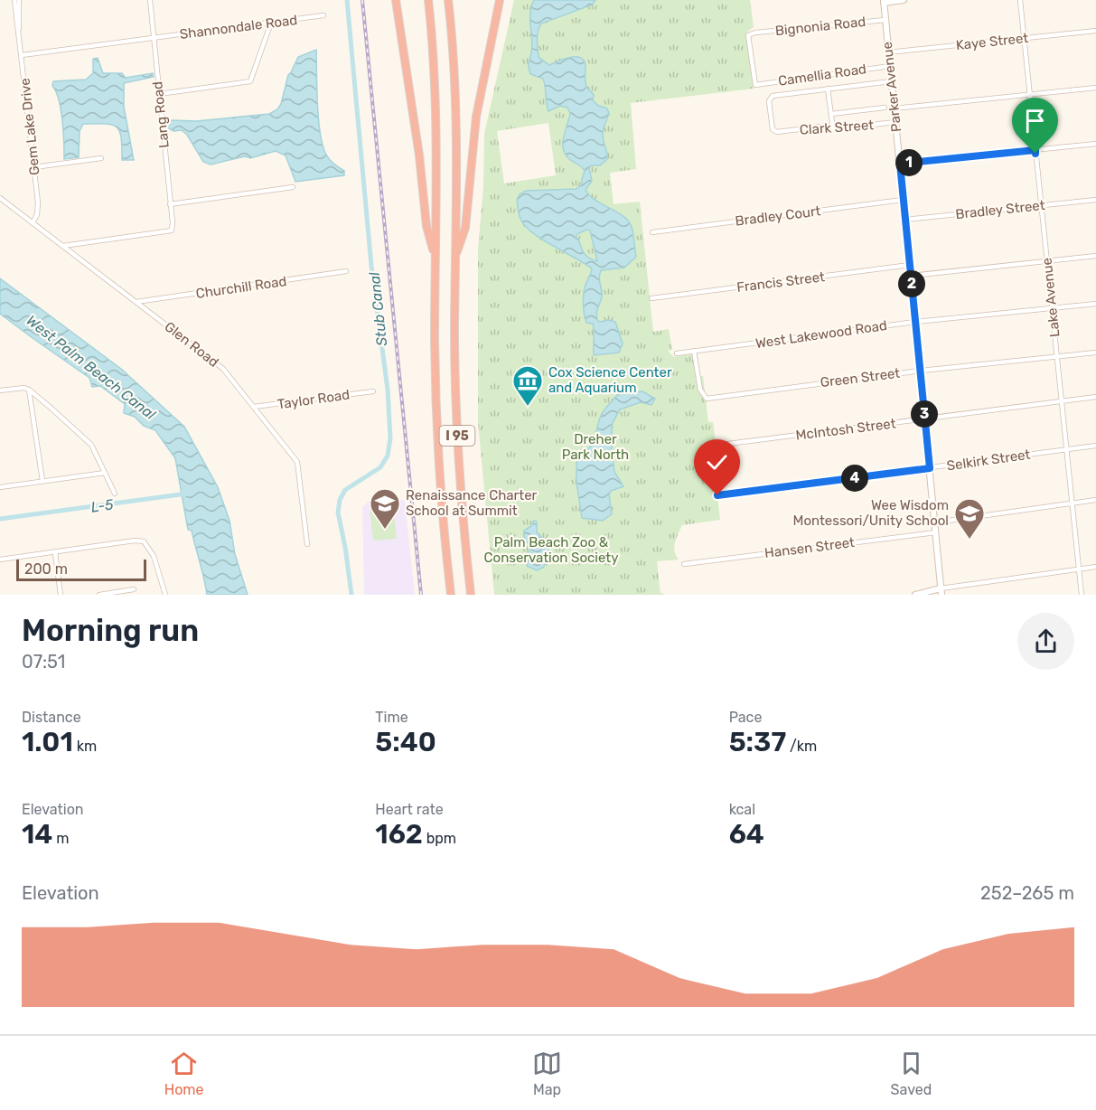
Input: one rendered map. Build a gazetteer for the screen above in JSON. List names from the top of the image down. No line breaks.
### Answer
{"streets":{"highway":["I 95"],"street":["Bignonia Road","Shannondale Road","Kaye Street","Camellia Road","Parker Avenue","Lang Road","Gem Lake Drive","Clark Street","Bradley Street","Bradley Court","Francis Street","Churchill Road","Lake Avenue","West Lakewood Road","Glen Road","Green Street","Taylor Road","McIntosh Street","Selkirk Street","Hansen Street"]},"crossings":[["Bignonia Road","Camellia Road"],["Bignonia Road","Parker Avenue"],["Shannondale Road","Lang Road"],["Shannondale Road","Gem Lake Drive"],["Kaye Street","Parker Avenue"],["Kaye Street","Lake Avenue"],["Camellia Road","Parker Avenue"],["Parker Avenue","Clark Street"],["Parker Avenue","Bradley Street"],["Parker Avenue","Bradley Court"],["Parker Avenue","Francis Street"],["Parker Avenue","West Lakewood Road"],["Parker Avenue","Green Street"],["Parker Avenue","McIntosh Street"],["Parker Avenue","Selkirk Street"],["Parker Avenue","Hansen Street"],["Lang Road","Glen Road"],["Gem Lake Drive","Glen Road"],["Bradley Street","Lake Avenue"],["Churchill Road","Glen Road"],["Lake Avenue","West Lakewood Road"],["Lake Avenue","Green Street"],["Lake Avenue","McIntosh Street"],["Lake Avenue","Selkirk Street"],["West Lakewood Road","Green Street"],["Glen Road","Taylor Road"],["McIntosh Street","Selkirk Street"]],"water":["Stub Canal","West Palm Beach Canal","L-5"],"parks":["Dreher Park North","Palm Beach Zoo & Conservation Society"],"places":{"museum":["Cox Science Center and Aquarium"],"school or university":["Renaissance Charter School at Summit","Wee Wisdom Montessori/Unity School"]},"scale_bar":"200 m","page":{"pins":["1","2","3","4"],"scale":"200 m","heading":["Morning run","07:51"],"stats":[["Distance","1.01 km"],["Time","5:40"],["Pace","5:37 /km"],["Elevation","14 m"],["Heart rate","162 bpm"],["kcal","64"]],"chart":["Elevation","252–265 m"],"tabs":["Home","Map","Saved"]}}
